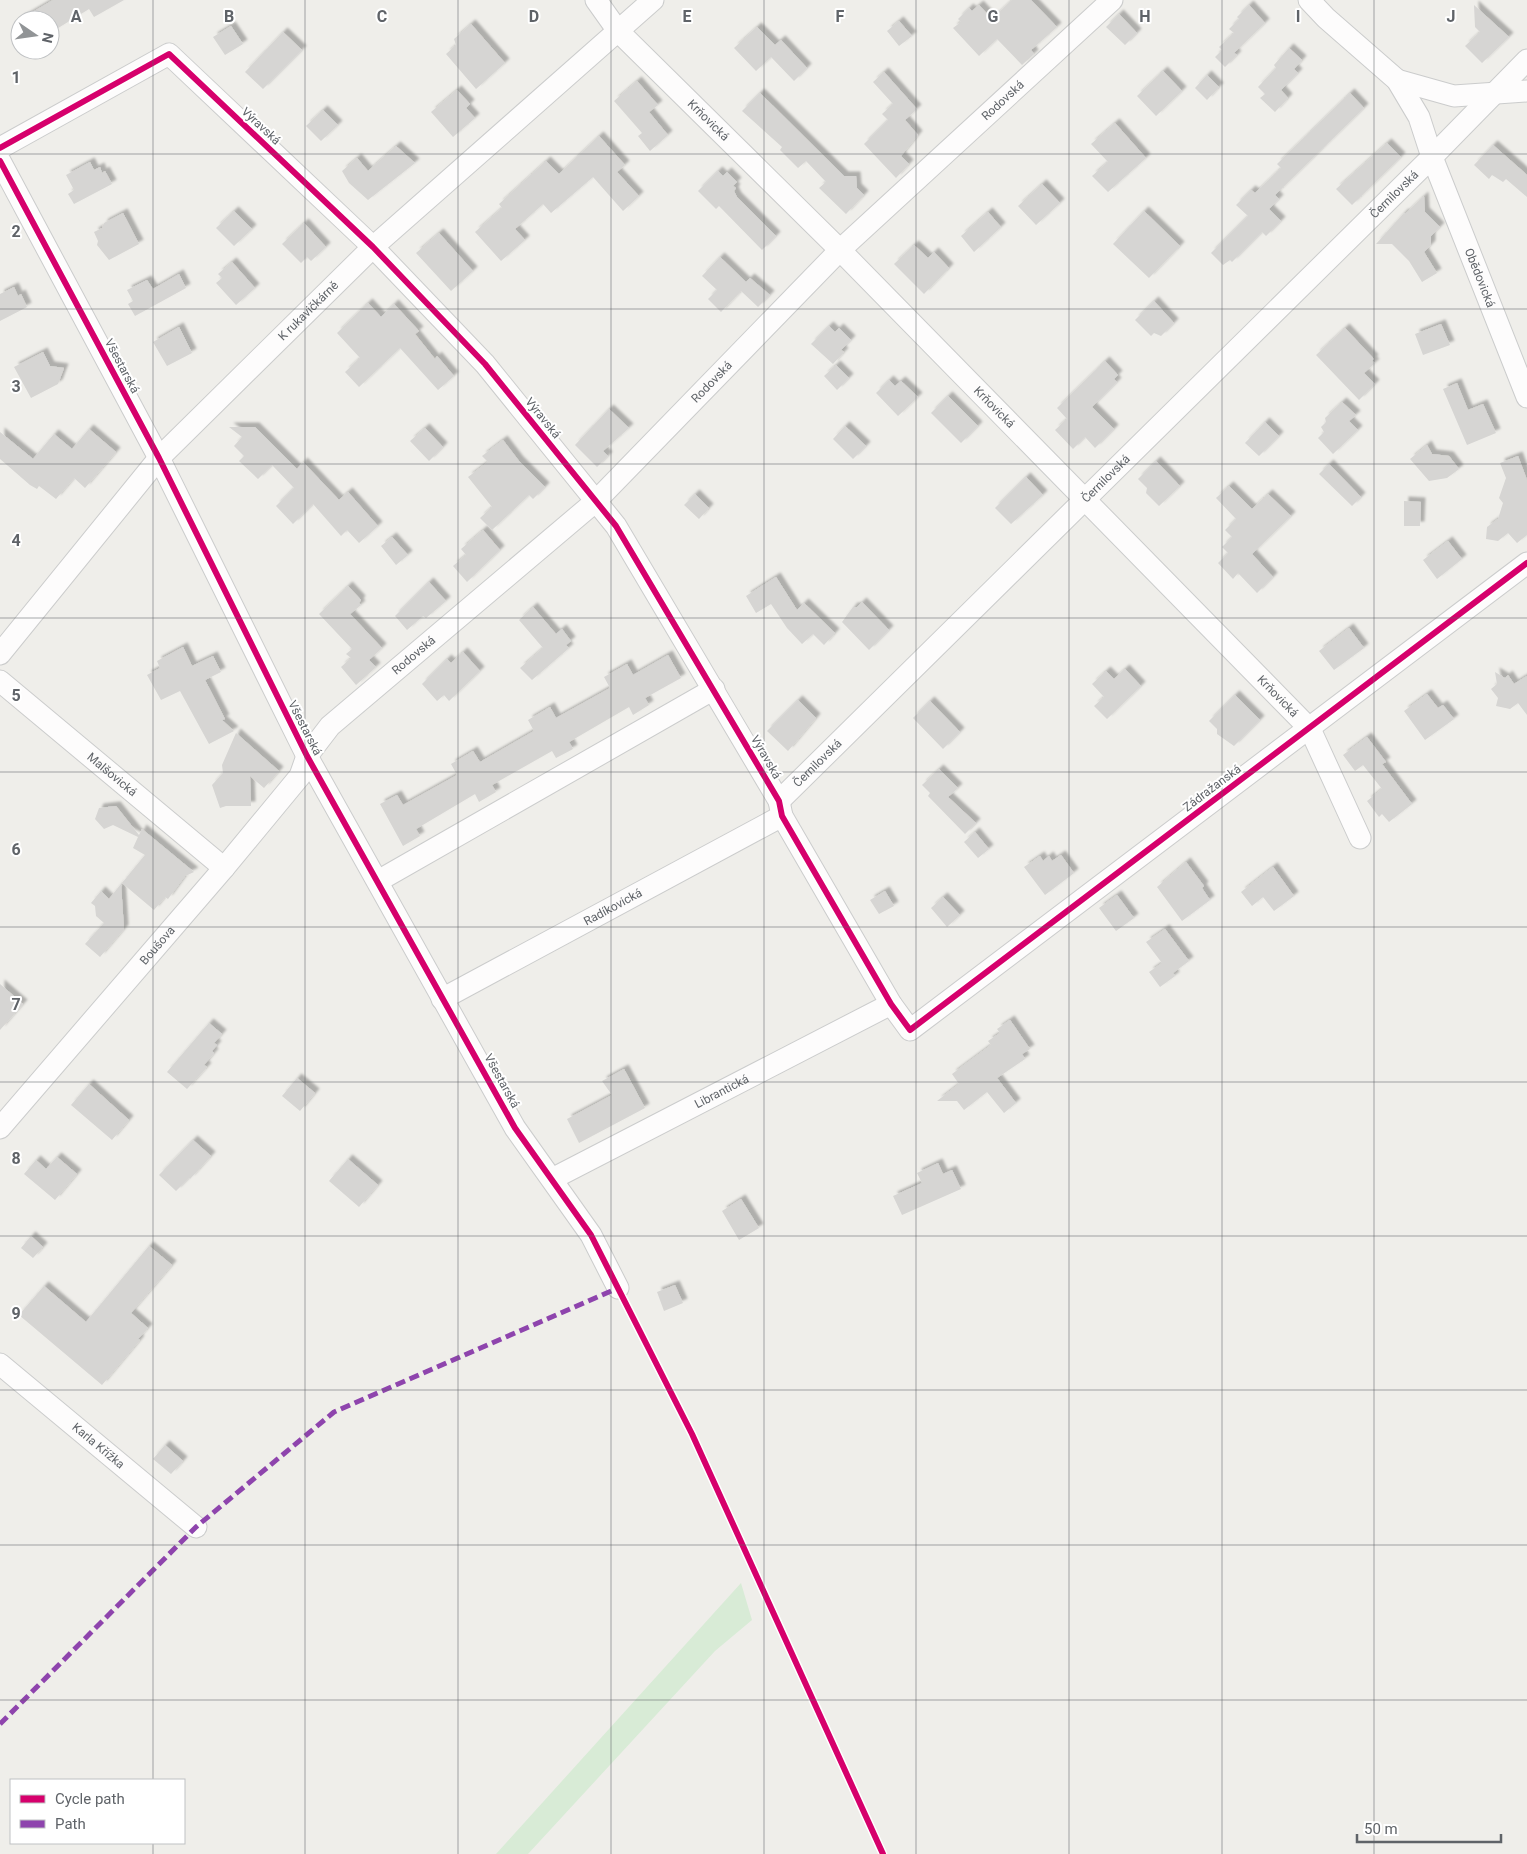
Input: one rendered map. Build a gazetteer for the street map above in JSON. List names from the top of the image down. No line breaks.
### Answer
{"streets":{"street":["Rodovská","Krňovická","Výravská","Černilovská","Obědovická","K rukavičkárně","Všestarská","Malšovická","Zádražanská","Radíkovická","Boušova","Librantická","Karla Křížka"]},"crossings":[["Rodovská","Krňovická"],["Rodovská","Výravská"],["Rodovská","Všestarská"],["Rodovská","Boušova"],["Krňovická","Černilovská"],["Krňovická","K rukavičkárně"],["Krňovická","Zádražanská"],["Výravská","Černilovská"],["Výravská","K rukavičkárně"],["Výravská","Zádražanská"],["Výravská","Radíkovická"],["Výravská","Librantická"],["Černilovská","Obědovická"],["Černilovská","Radíkovická"],["K rukavičkárně","Všestarská"],["Všestarská","Radíkovická"],["Všestarská","Boušova"],["Všestarská","Librantická"],["Malšovická","Boušova"]],"legend":["Cycle path","Path"],"scale_bar":"50 m","north":"right","grid":{"columns":["A","B","C","D","E","F","G","H","I","J"],"rows":["1","2","3","4","5","6","7","8","9"]}}
